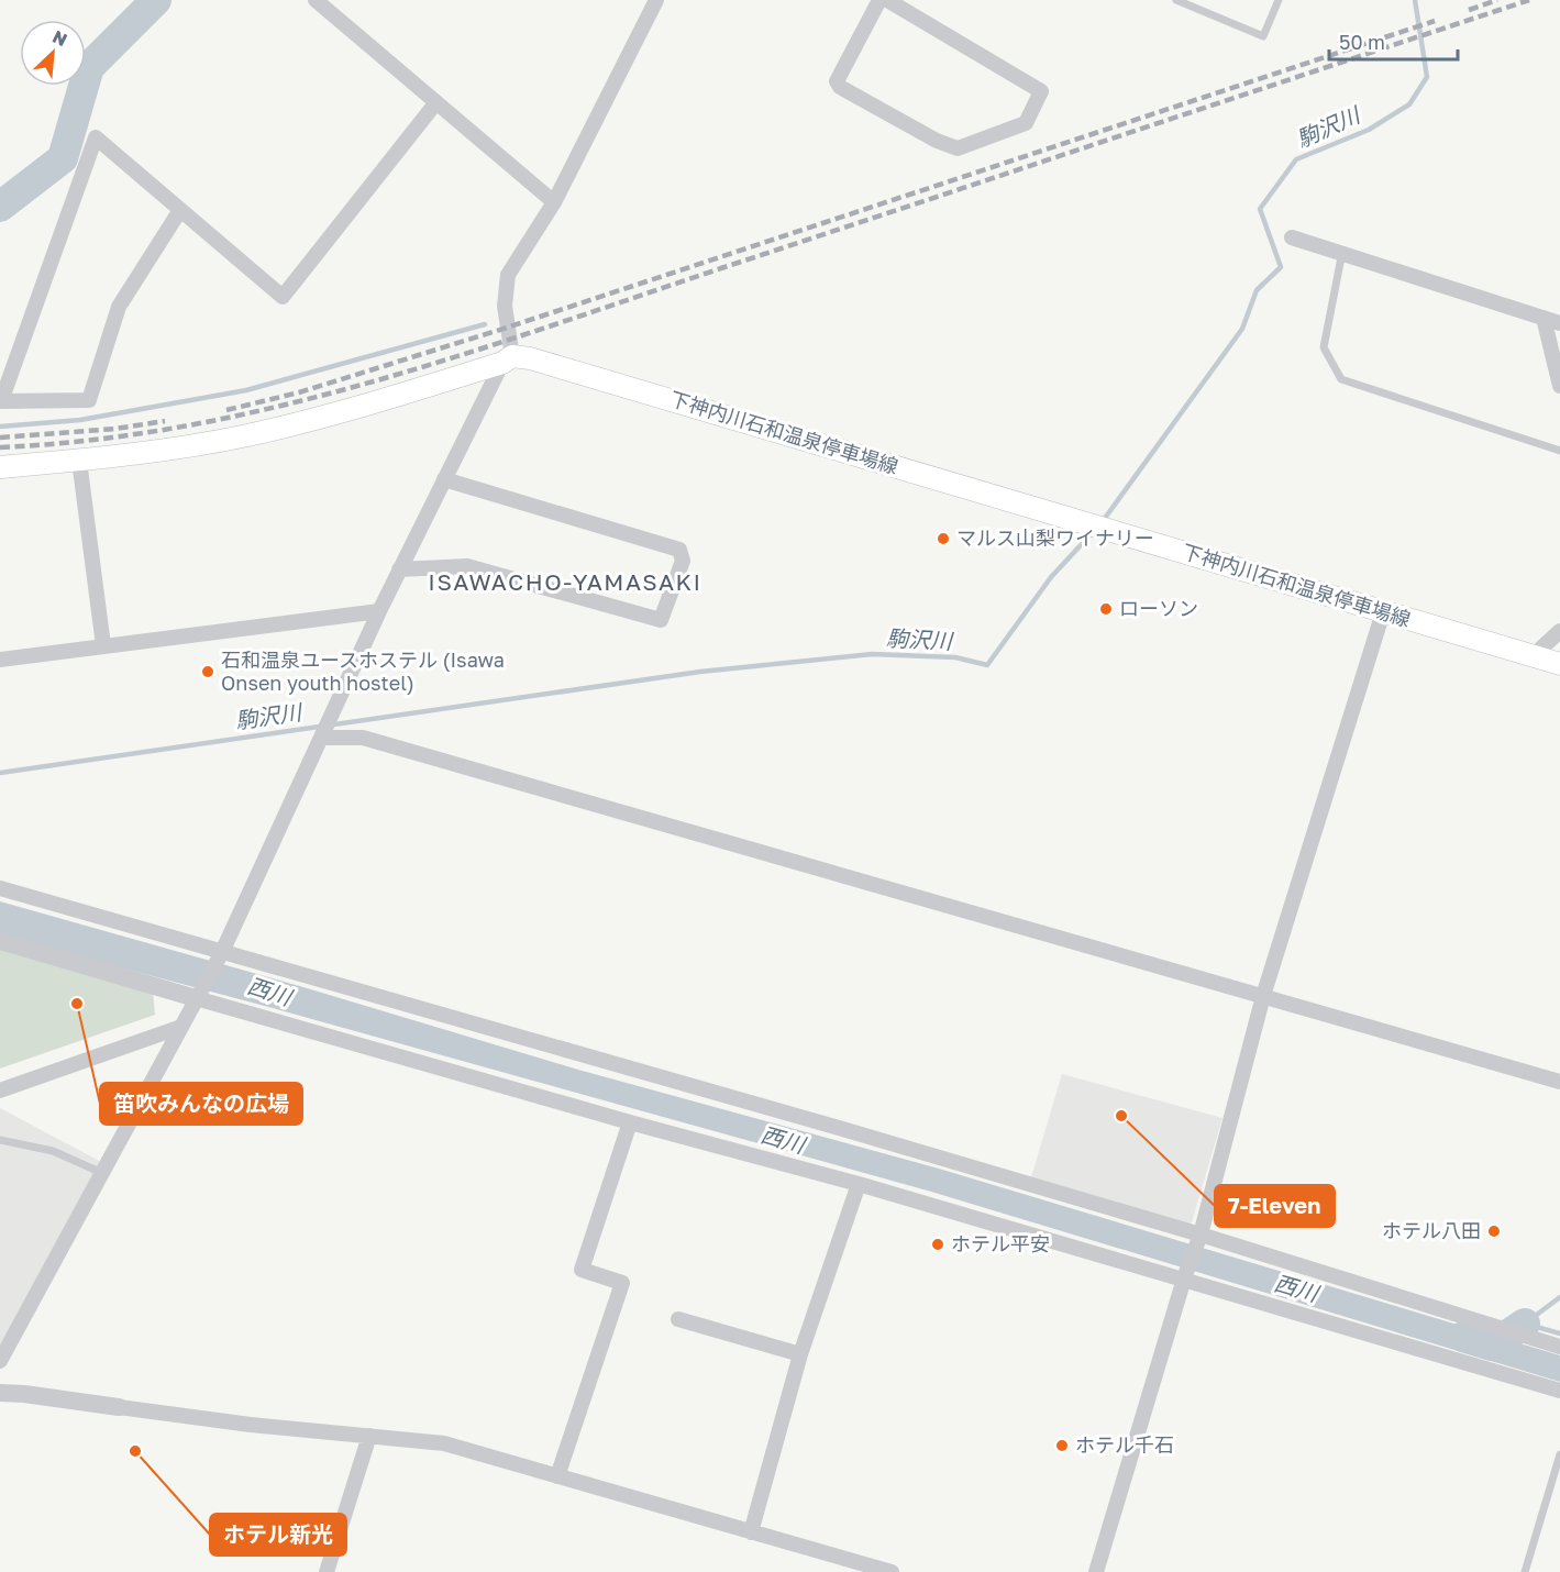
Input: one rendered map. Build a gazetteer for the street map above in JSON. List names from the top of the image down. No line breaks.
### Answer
{"streets":{"main road":["下神内川石和温泉停車場線"]},"districts":["ISAWACHO-YAMASAKI"],"water":["駒沢川","西川"],"places":["マルス山梨ワイナリー","ローソン","石和温泉ユースホステル (Isawa Onsen youth hostel)","笛吹みんなの広場","7-Eleven","ホテル八田","ホテル平安","ホテル千石","ホテル新光"],"scale_bar":"50 m","north":"top right"}
